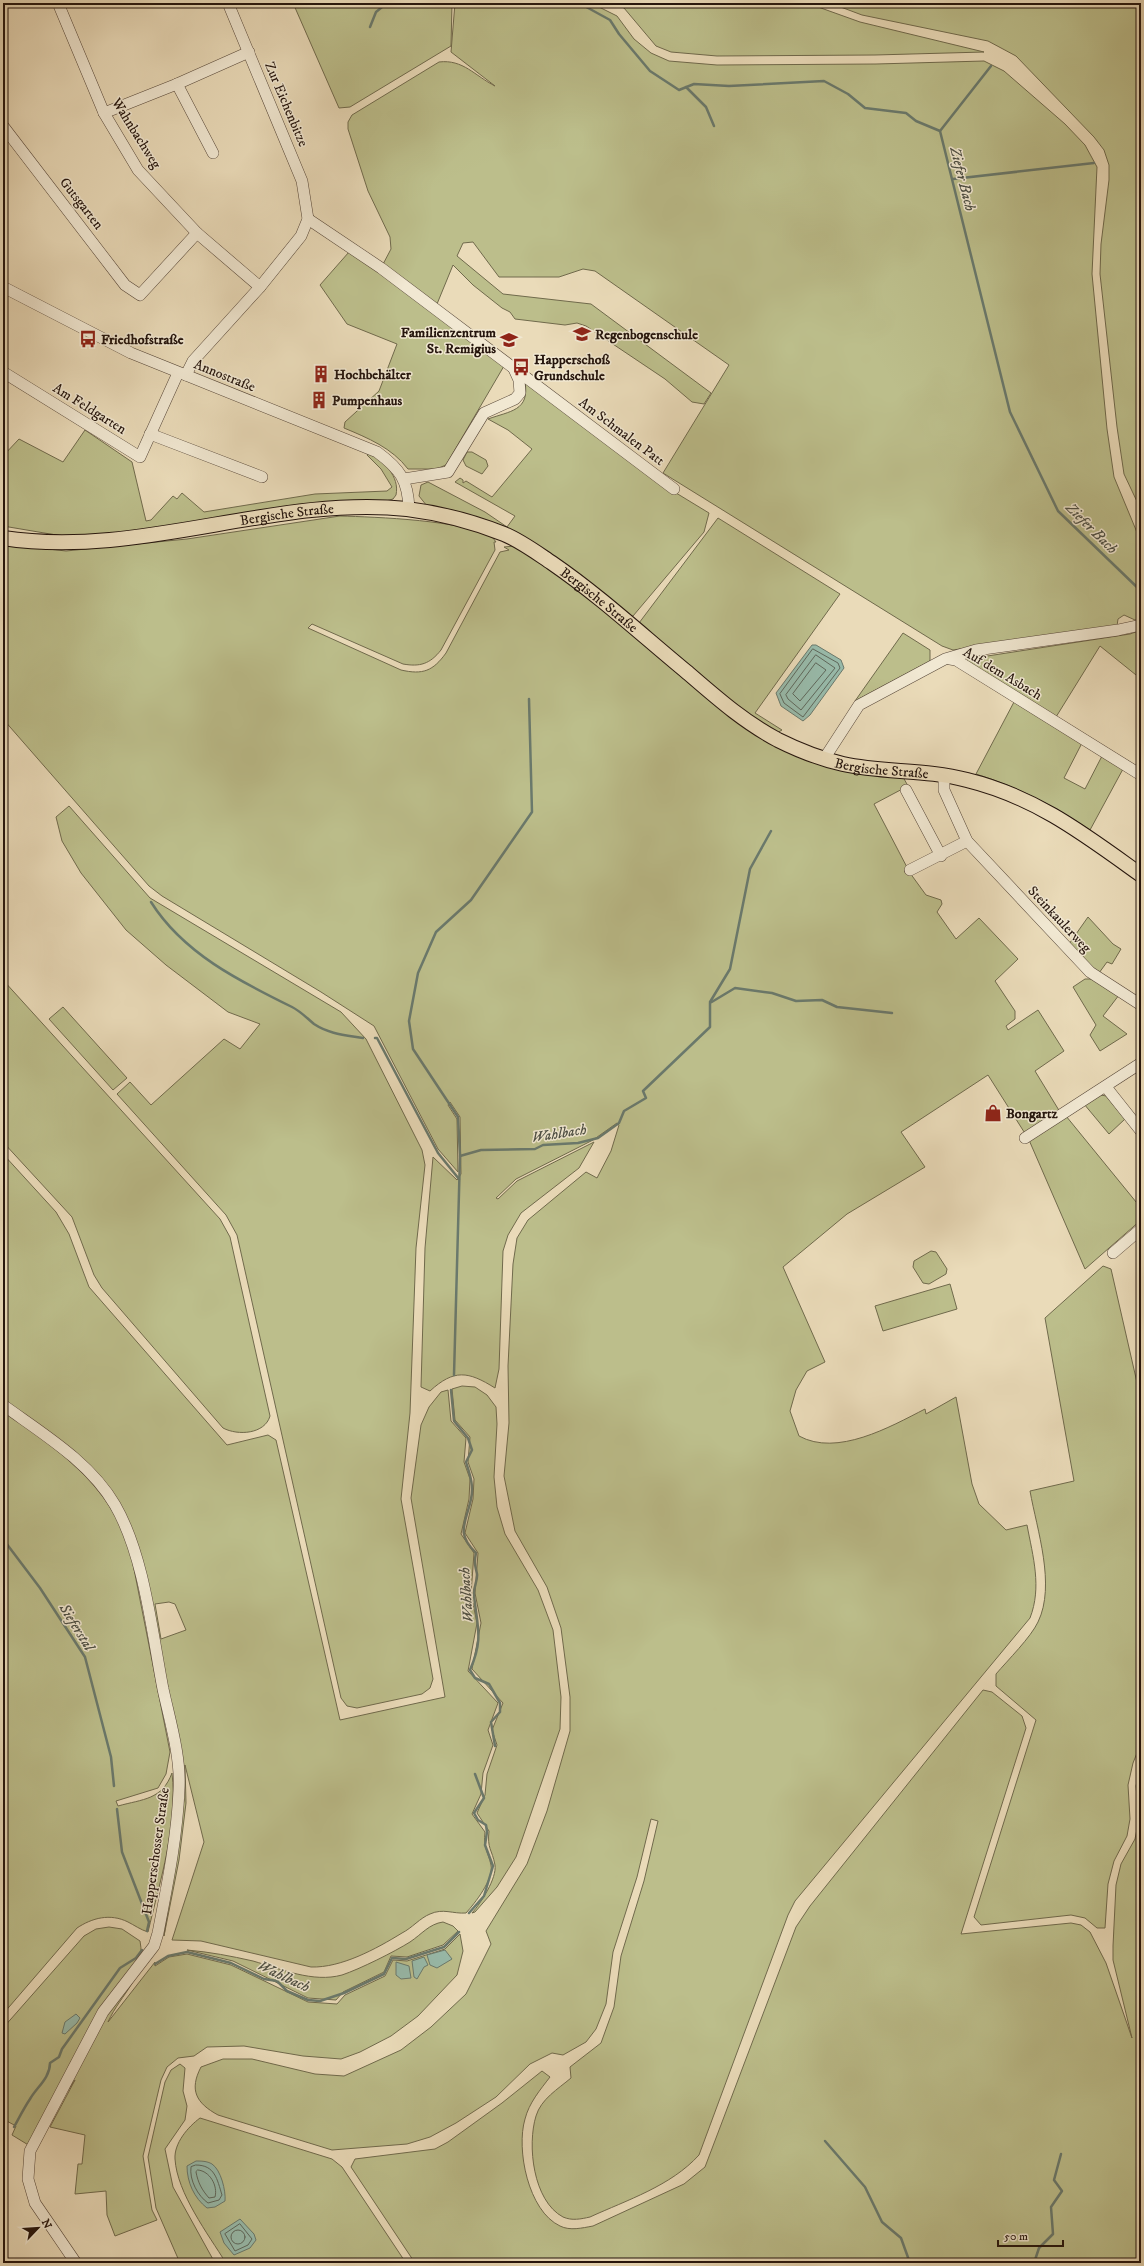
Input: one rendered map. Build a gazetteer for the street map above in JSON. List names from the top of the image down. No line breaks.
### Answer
{"streets":{"main road":["Bergische Straße"],"street":["Zur Eichenbitze","Wahnbachweg","Gutsgarten","Annostraße","Am Feldgarten","Am Schmalen Patt","Auf dem Asbach","Steinkaulerweg","Happerschosser Straße"]},"crossings":[["Zur Eichenbitze","Am Schmalen Patt"],["Wahnbachweg","Gutsgarten"],["Annostraße","Am Feldgarten"],["Annostraße","Bergische Straße"],["Bergische Straße","Auf dem Asbach"],["Bergische Straße","Steinkaulerweg"]],"water":["Ziefer Bach","Wahlbach","Sieferstal"],"places":{"school or university":["Regenbogenschule","Familienzentrum St. Remigius"],"bus stop":["Friedhofstraße","Happerschoß Grundschule"],"building":["Hochbehälter","Pumpenhaus"],"shop":["Bongartz"]},"scale_bar":"50 m","north":"top right"}
